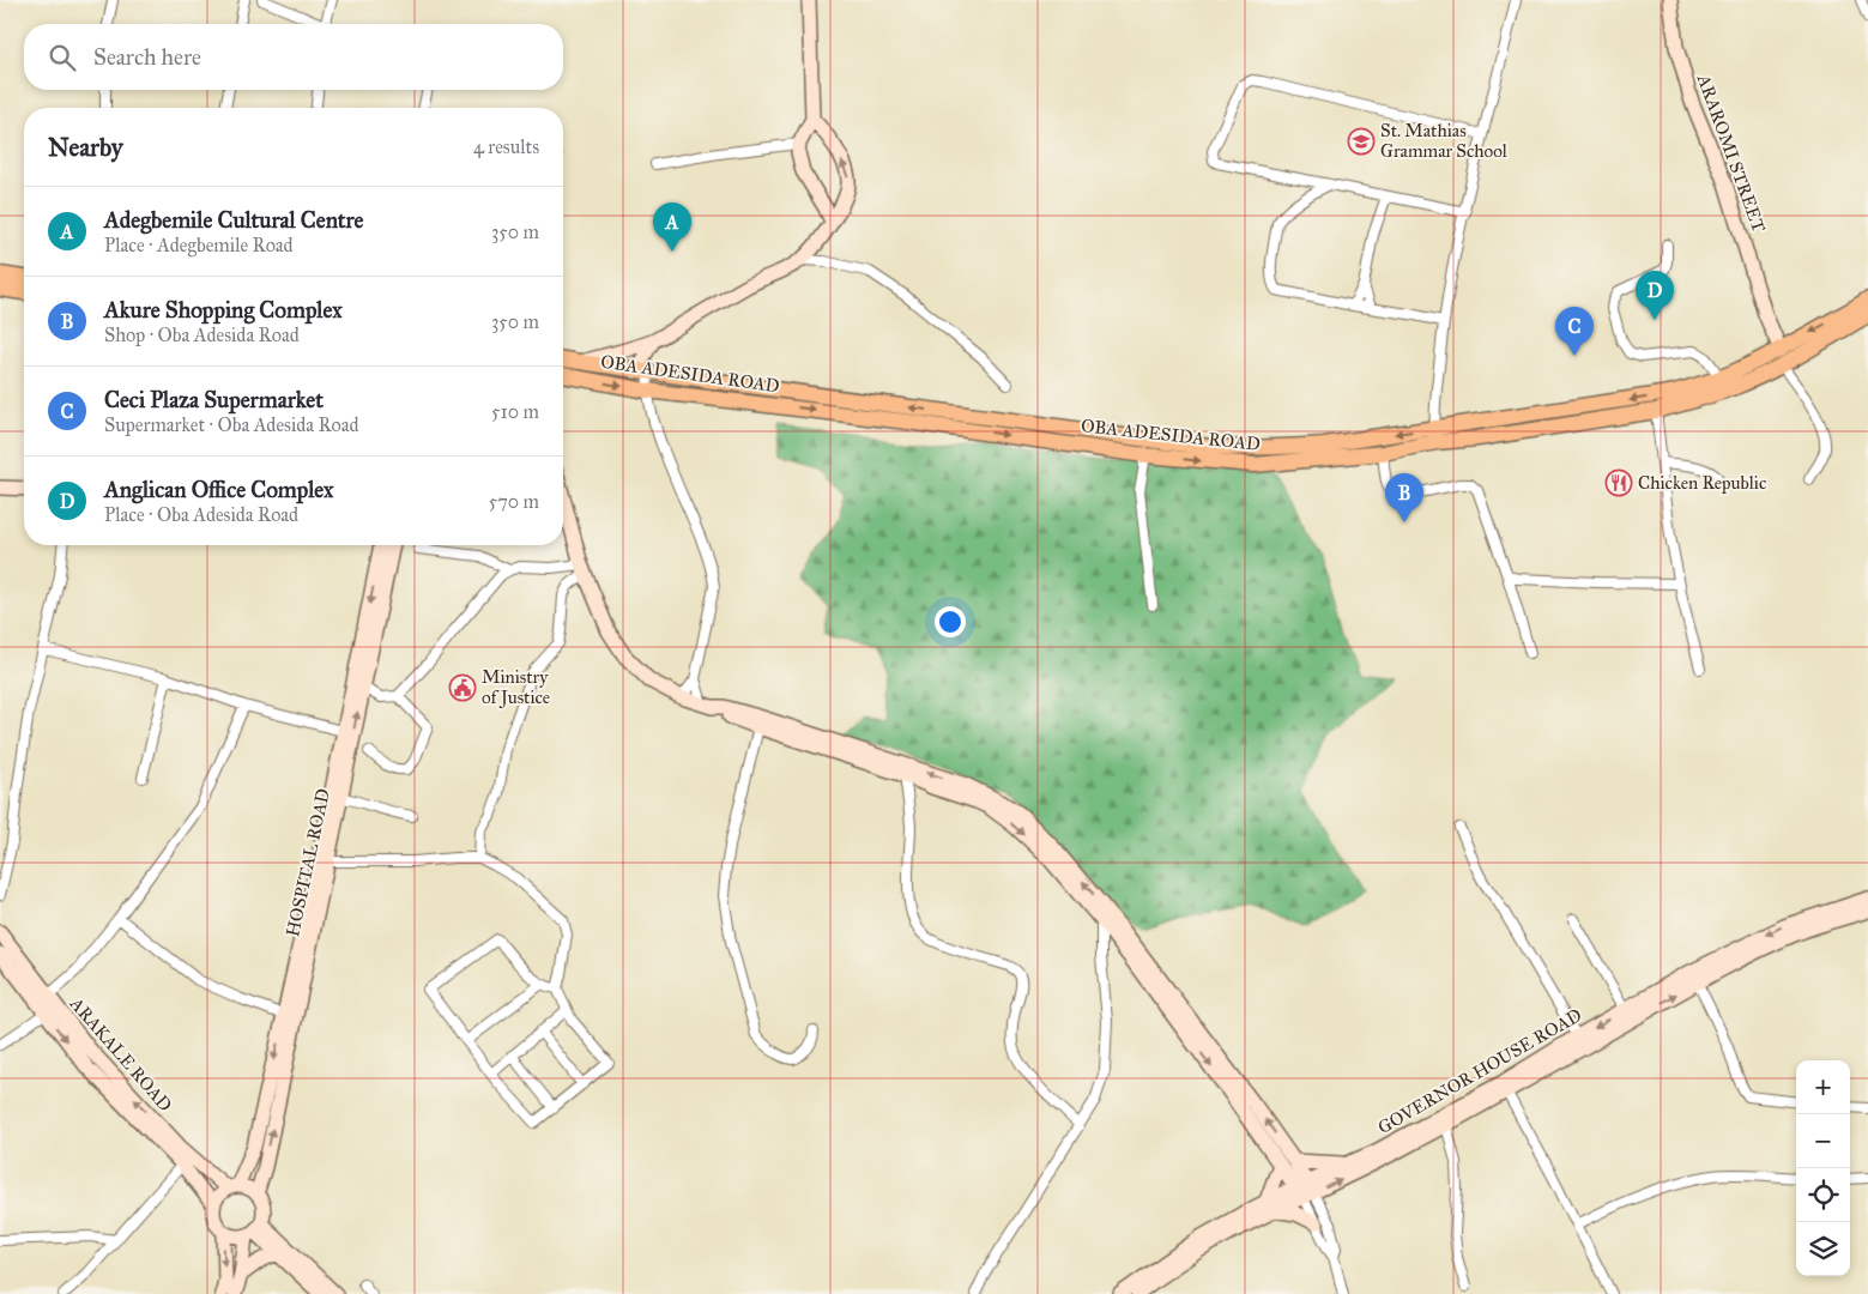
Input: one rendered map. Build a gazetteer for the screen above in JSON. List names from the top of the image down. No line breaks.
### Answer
{"streets":{"main road":["OBA ADESIDA ROAD"],"street":["ARAROMI STREET","HOSPITAL ROAD","ARAKALE ROAD","GOVERNOR HOUSE ROAD"]},"crossings":[["ARAROMI STREET","OBA ADESIDA ROAD"],["HOSPITAL ROAD","ARAKALE ROAD"]],"places":{"school or university":["St. Mathias Grammar School"],"restaurant":["Chicken Republic"],"public building":["Ministry of Justice"]},"page":{"search":"Search here","heading":["Nearby","4 results"],"list":[{"mark":"A","name":"Adegbemile Cultural Centre","note":"Place · Adegbemile Road","value":"350 m"},{"mark":"B","name":"Akure Shopping Complex","note":"Shop · Oba Adesida Road","value":"350 m"},{"mark":"C","name":"Ceci Plaza Supermarket","note":"Supermarket · Oba Adesida Road","value":"510 m"},{"mark":"D","name":"Anglican Office Complex","note":"Place · Oba Adesida Road","value":"570 m"}],"pins":["A","D","C","B"],"map_buttons":["+","−"]}}
